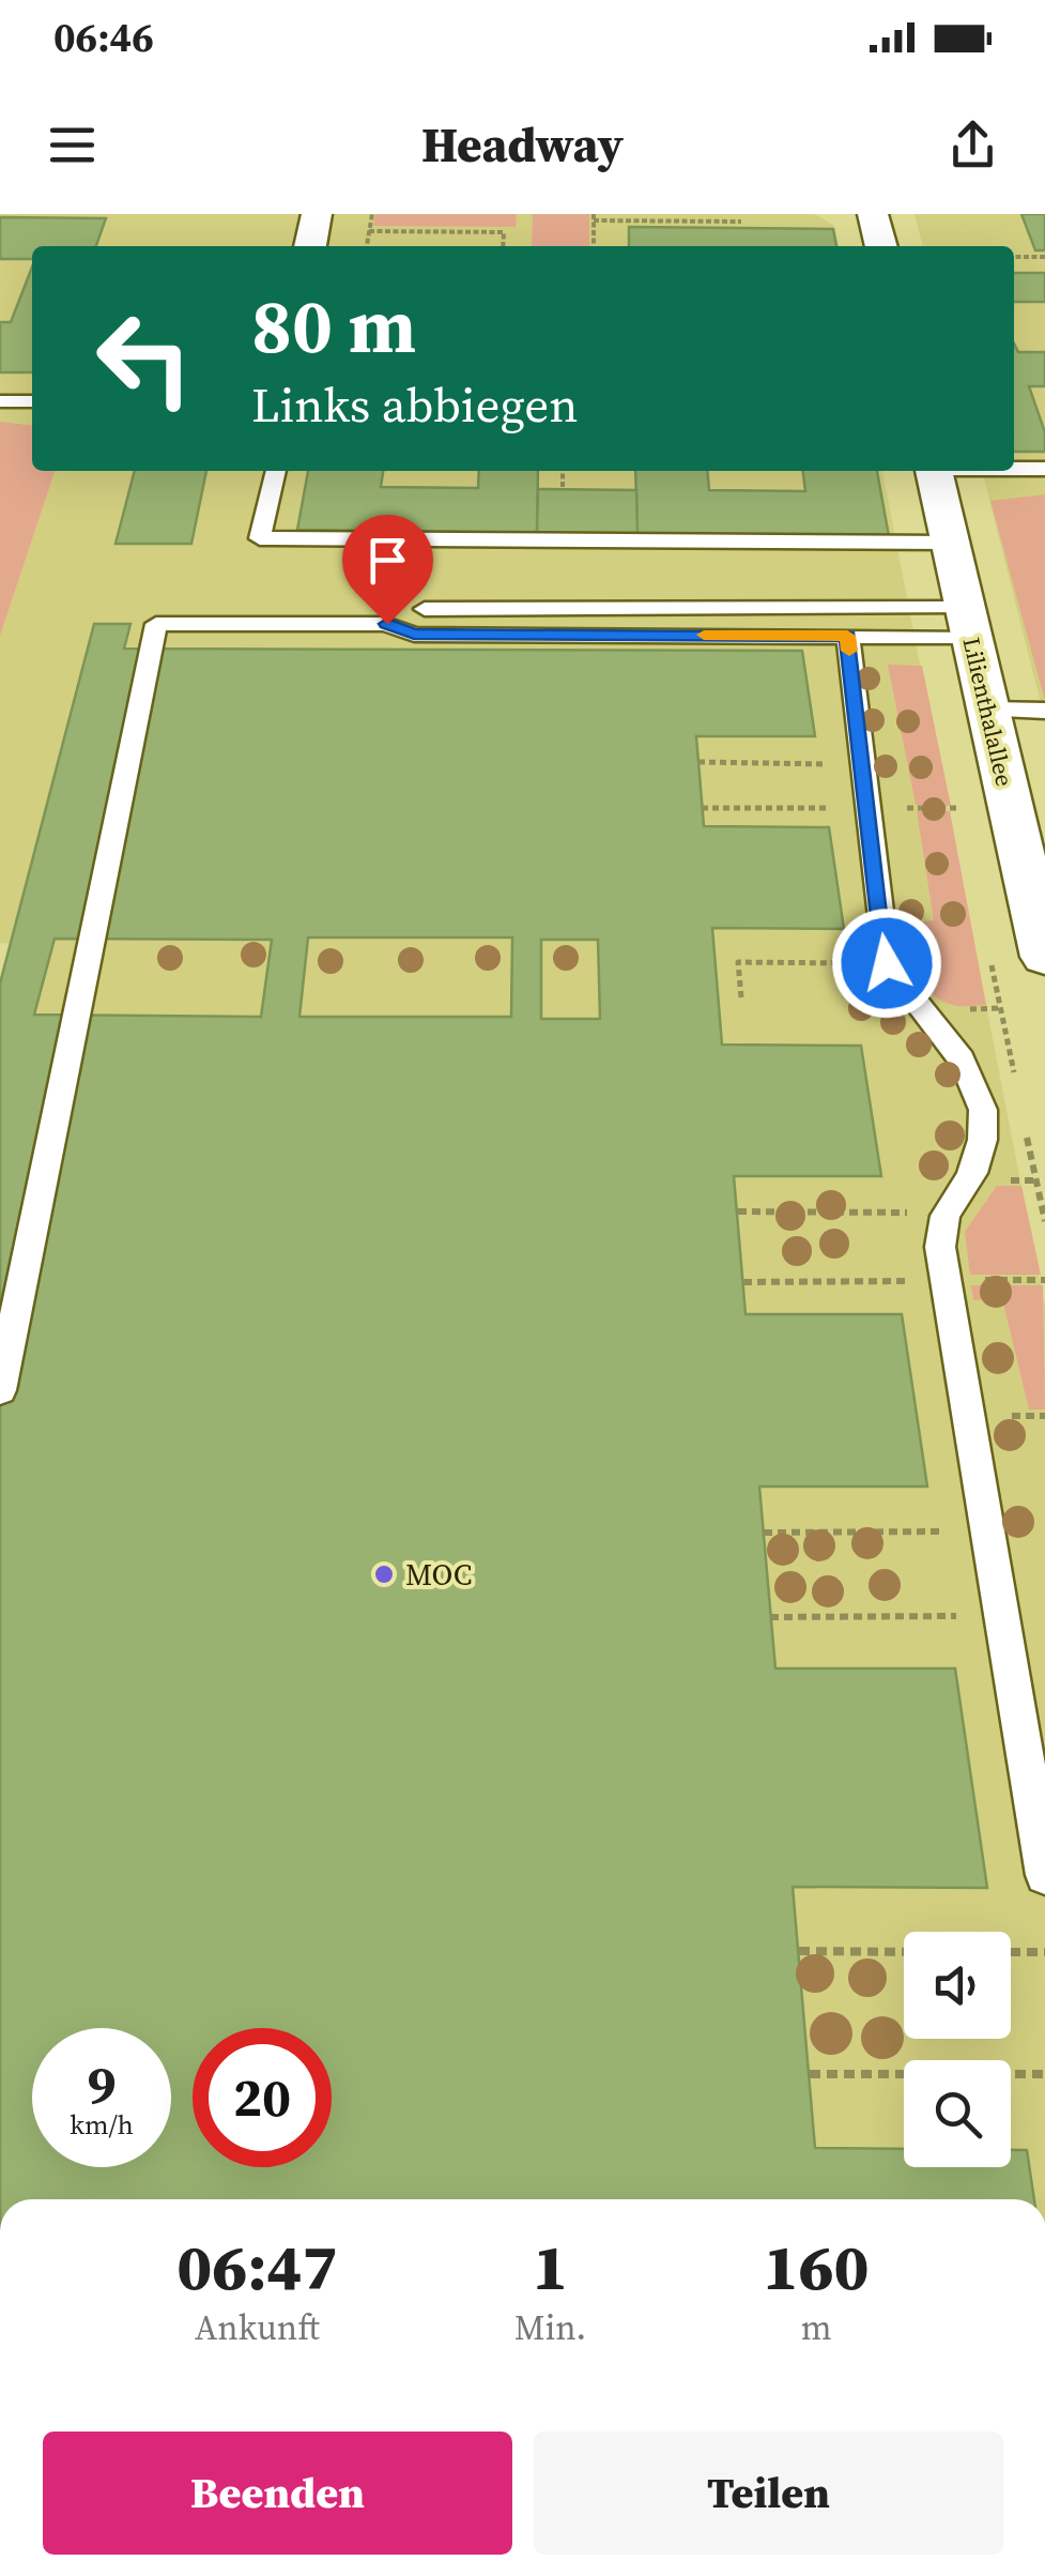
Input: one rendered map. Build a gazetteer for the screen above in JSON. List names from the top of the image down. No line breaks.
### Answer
{"streets":{"street":["Lilienthalallee"]},"places":["MOC"],"page":{"status":"06:46","header":"Headway","turn":["80 m","Links abbiegen"],"speed":"9 km/h","limit":"20","eta":["06:47","Ankunft","1","Min.","160","m"],"buttons":["Beenden","Teilen"]}}
